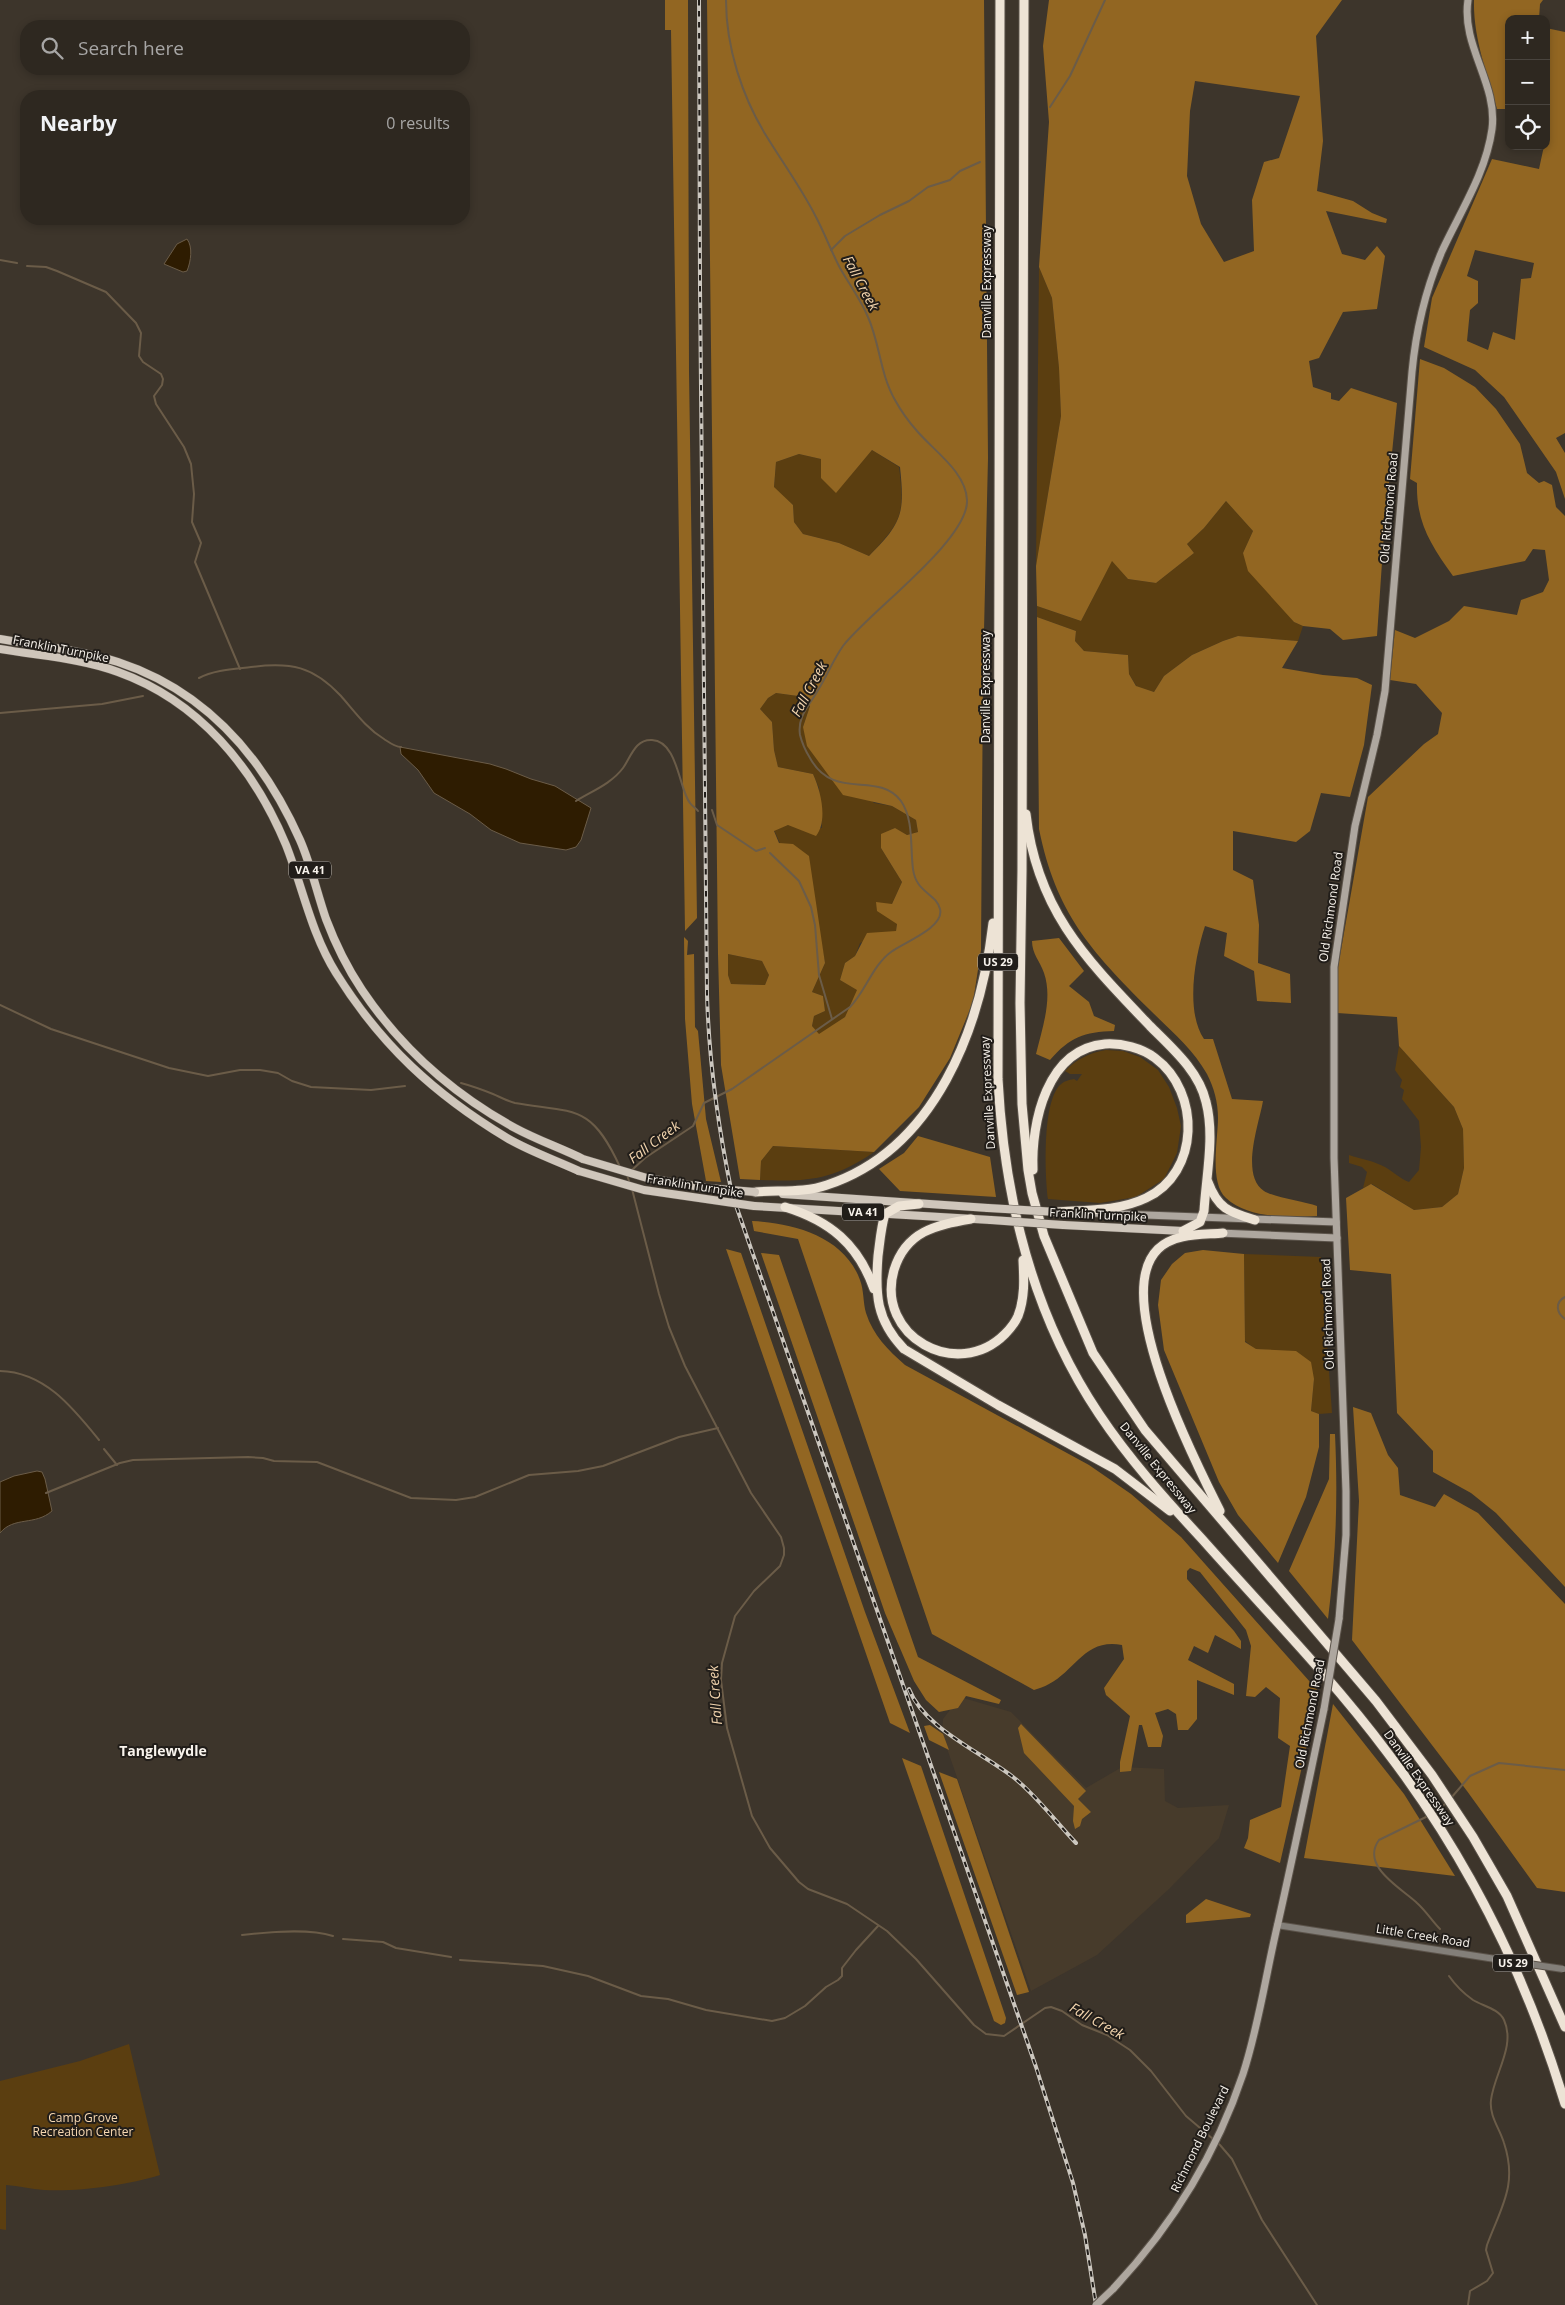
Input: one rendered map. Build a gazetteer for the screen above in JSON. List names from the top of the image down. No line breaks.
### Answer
{"streets":{"highway":["Danville Expressway","US 29"],"main road":["Old Richmond Road","Franklin Turnpike","VA 41","Richmond Boulevard"],"street":["Little Creek Road"]},"crossings":[["Old Richmond Road","Franklin Turnpike"],["Old Richmond Road","Little Creek Road"],["Old Richmond Road","Richmond Boulevard"],["Little Creek Road","Richmond Boulevard"]],"districts":["Tanglewydle"],"water":["Fall Creek"],"parks":["Camp Grove Recreation Center"],"page":{"map_buttons":["+","−"],"search":"Search here","heading":["Nearby","0 results"]}}
